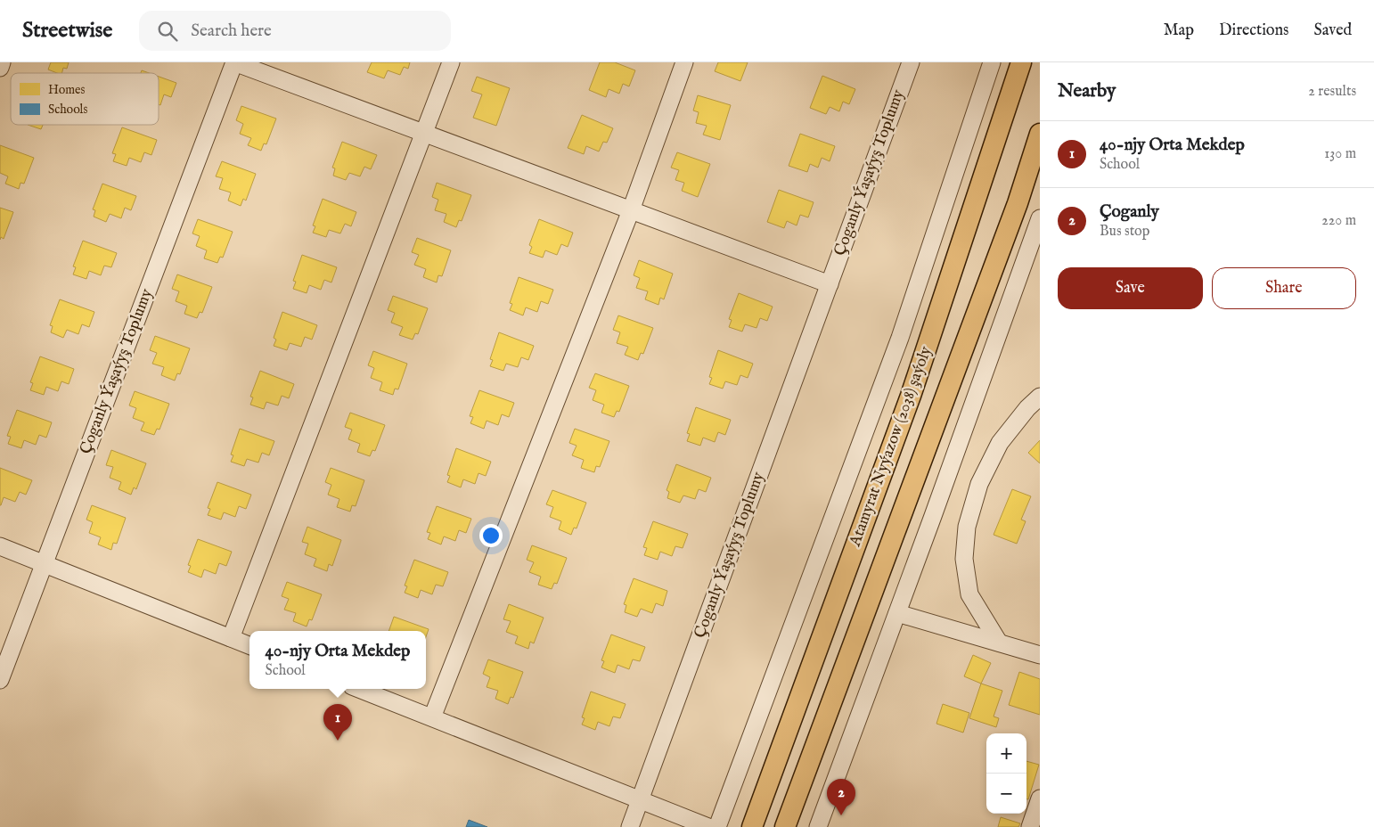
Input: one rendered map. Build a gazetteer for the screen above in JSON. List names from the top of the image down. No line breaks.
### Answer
{"streets":{"main road":["Atamyrat Nyýazow (2038) şaýoly"],"street":["Çoganly Ýaşaýyş Toplumy"]},"legend":["Homes","Schools"],"page":{"header":"Streetwise","search":"Search here","nav":["Map","Directions","Saved"],"heading":["Nearby","2 results"],"list":[{"mark":"1","name":"40-njy Orta Mekdep","note":"School","value":"130 m"},{"mark":"2","name":"Çoganly","note":"Bus stop","value":"220 m"}],"buttons":["Save","Share"],"popup":["40-njy Orta Mekdep","School"],"pins":["1","2"],"map_buttons":["+","−"]}}
